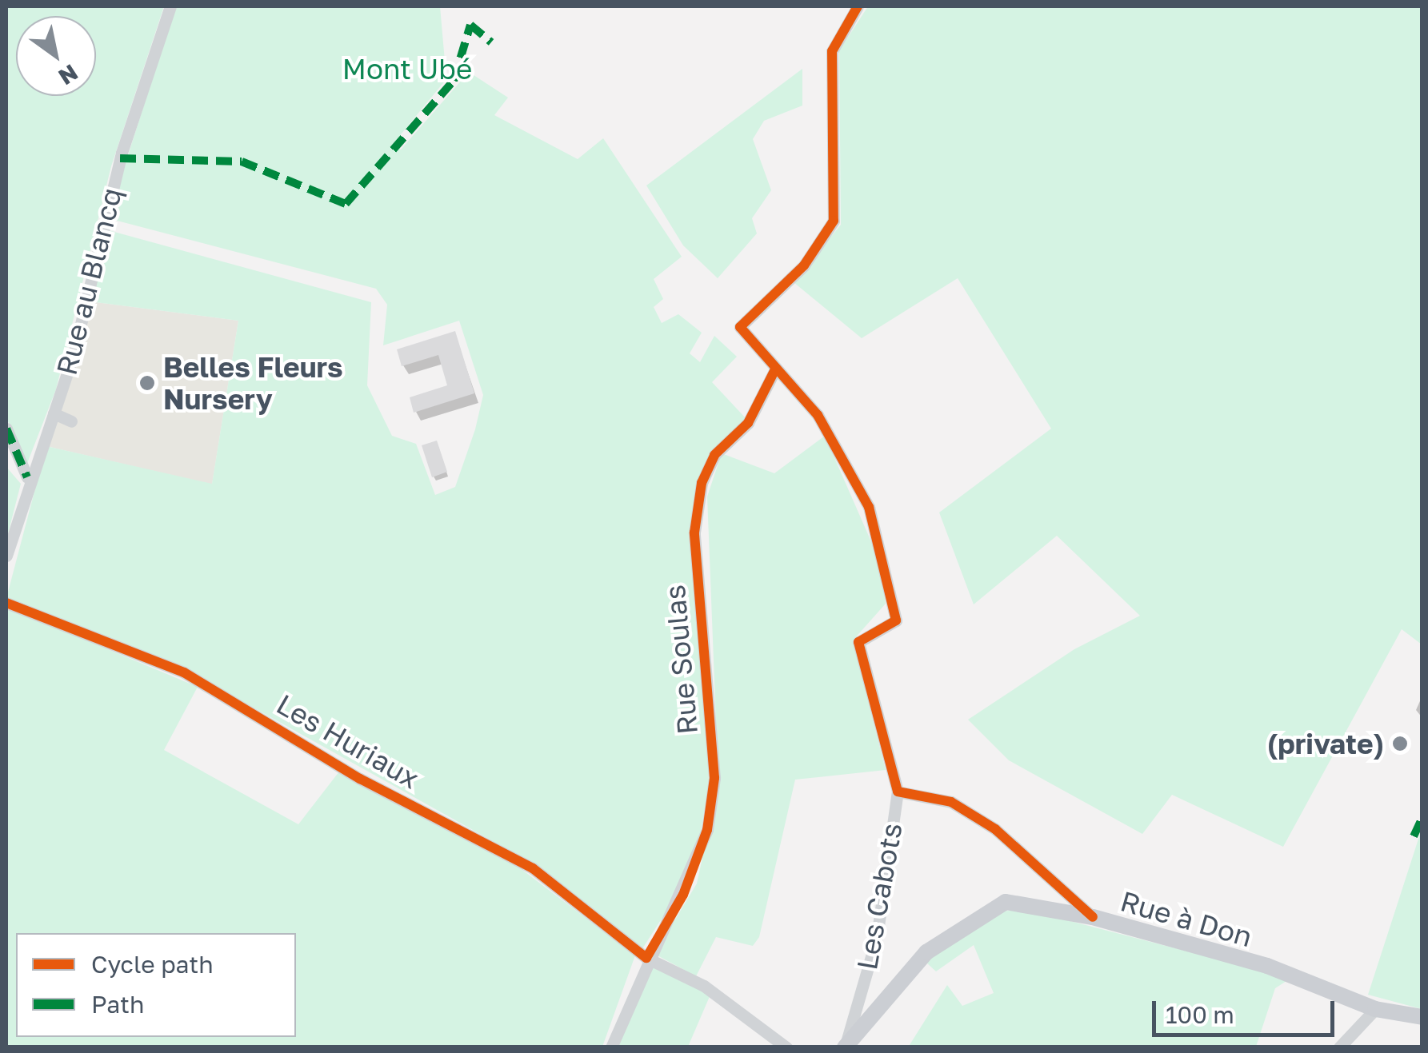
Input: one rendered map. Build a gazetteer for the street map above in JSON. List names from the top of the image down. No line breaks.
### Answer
{"streets":{"main road":["Rue à Don"],"street":["Rue au Blancq","Rue Soulas","Les Huriaux","Les Cabots"]},"crossings":[["Rue Soulas","Les Huriaux"],["Les Cabots","Rue à Don"]],"parks":["Mont Ubé"],"places":["Belles Fleurs Nursery","(private)"],"legend":["Cycle path","Path"],"scale_bar":"100 m","north":"bottom right"}
